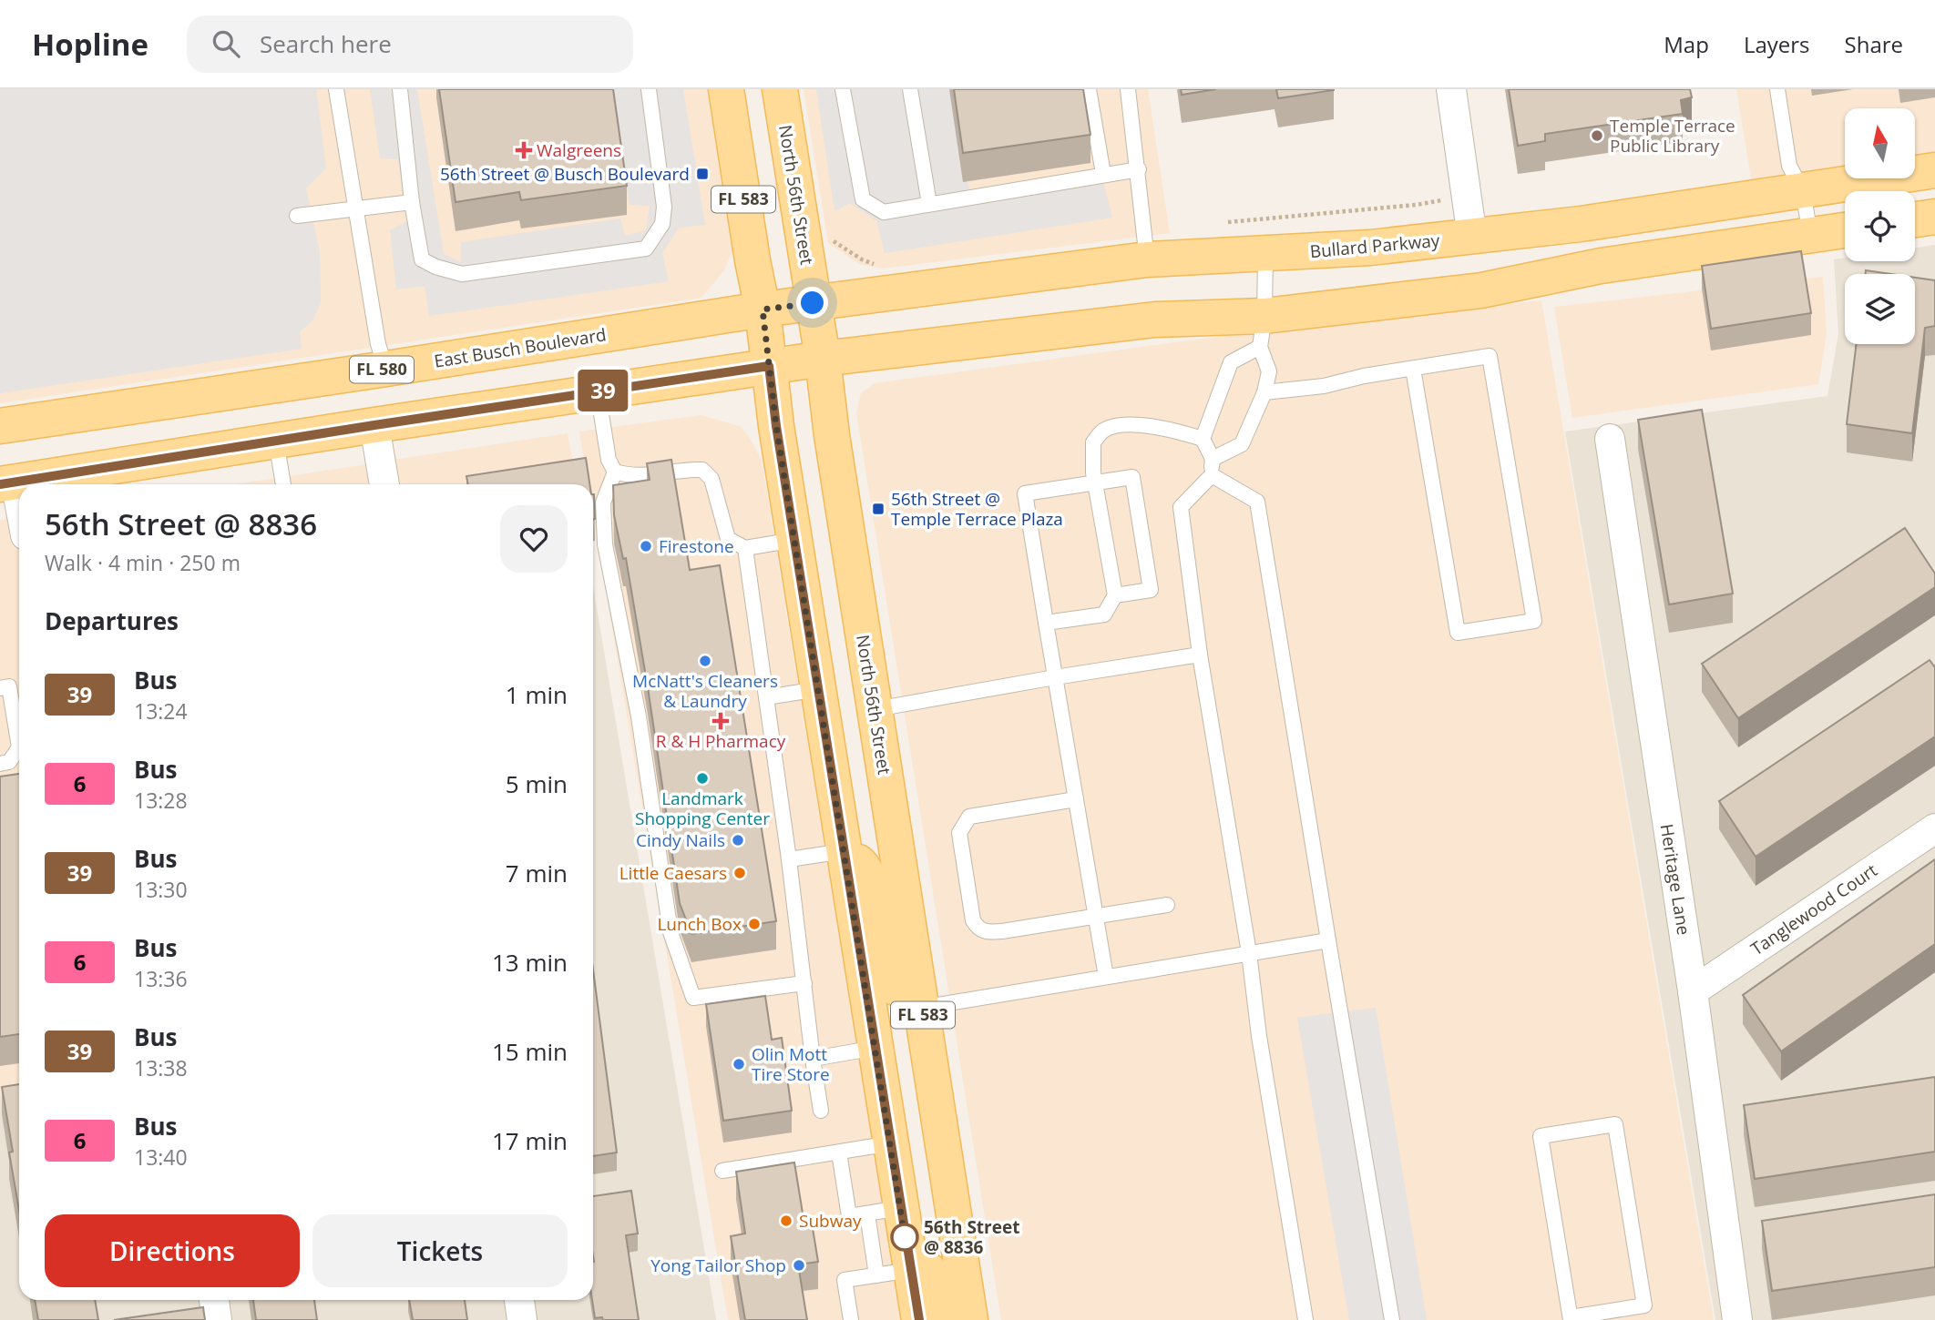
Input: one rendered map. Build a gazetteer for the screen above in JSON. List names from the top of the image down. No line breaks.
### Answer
{"streets":{"main road":["North 56th Street","FL 583","Bullard Parkway","East Busch Boulevard","FL 580"],"street":["Heritage Lane","Tanglewood Court"]},"crossings":[["North 56th Street","Bullard Parkway"],["North 56th Street","East Busch Boulevard"],["FL 583","East Busch Boulevard"],["Bullard Parkway","East Busch Boulevard"],["Heritage Lane","Tanglewood Court"]],"places":{"other":["Temple Terrace Public Library","Firestone","McNatt's Cleaners & Laundry","Landmark Shopping Center","Cindy Nails","Little Caesars","Lunch Box","Olin Mott Tire Store","Subway","56th Street @ 8836","Yong Tailor Shop"],"health":["Walgreens","R & H Pharmacy"],"transit":["56th Street @ Busch Boulevard","56th Street @ Temple Terrace Plaza"]},"lines":["bus line 39"],"north":"top","page":{"header":"Hopline","search":"Search here","nav":["Map","Layers","Share"],"on_map":"39","heading":[["56th Street @ 8836","Walk · 4 min · 250 m"],"Departures"],"list":[{"mark":"39","name":"Bus","note":"13:24","value":"1 min"},{"mark":"6","name":"Bus","note":"13:28","value":"5 min"},{"mark":"39","name":"Bus","note":"13:30","value":"7 min"},{"mark":"6","name":"Bus","note":"13:36","value":"13 min"},{"mark":"39","name":"Bus","note":"13:38","value":"15 min"},{"mark":"6","name":"Bus","note":"13:40","value":"17 min"}],"buttons":["Directions","Tickets"]}}
